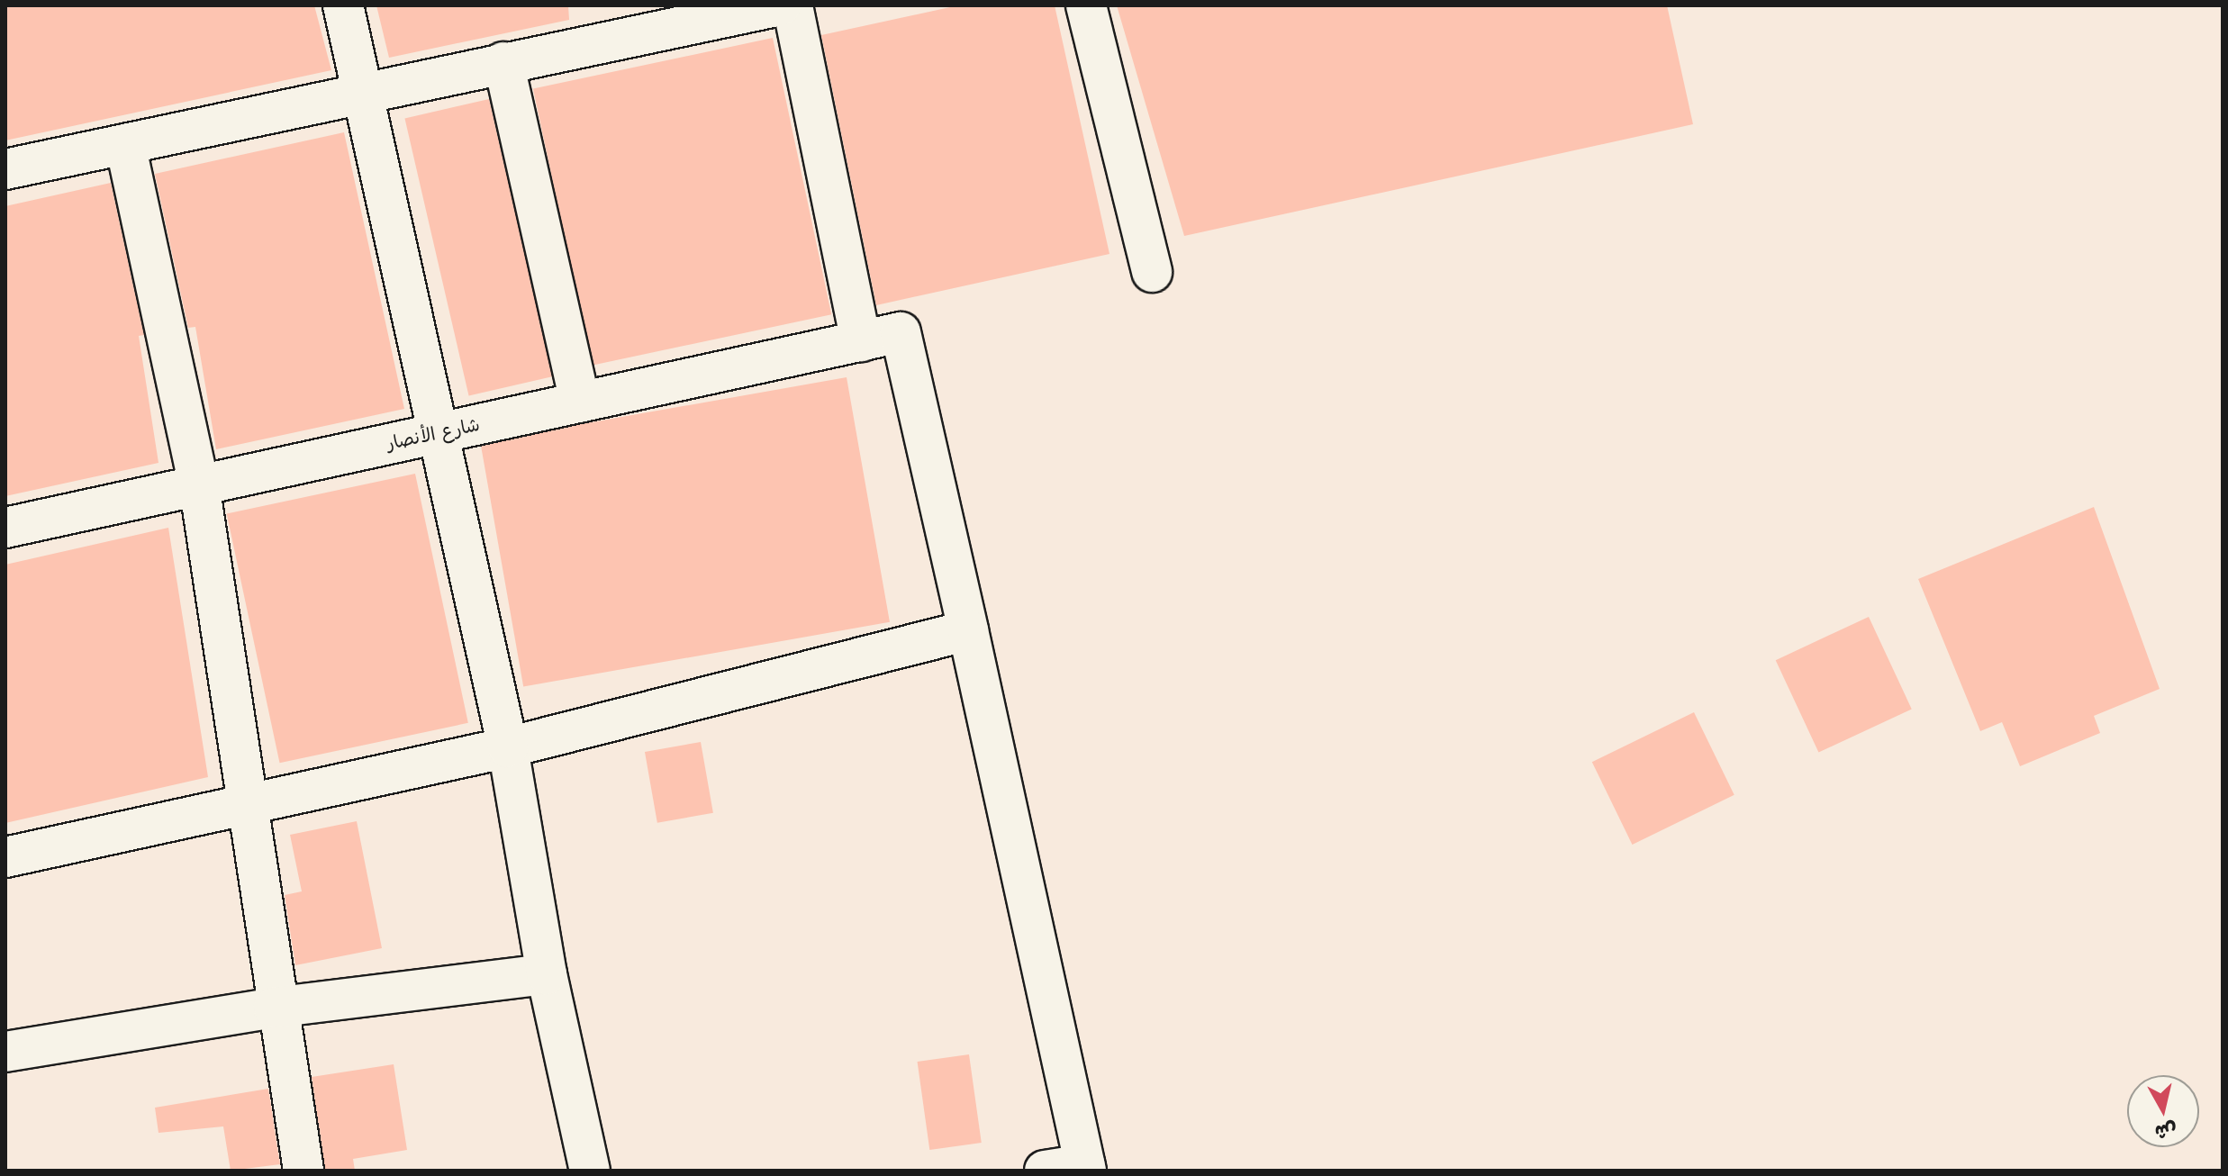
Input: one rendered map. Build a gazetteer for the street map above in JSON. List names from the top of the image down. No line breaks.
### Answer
{"streets":{"street":["شارع الأنصار"]},"north":"bottom"}
